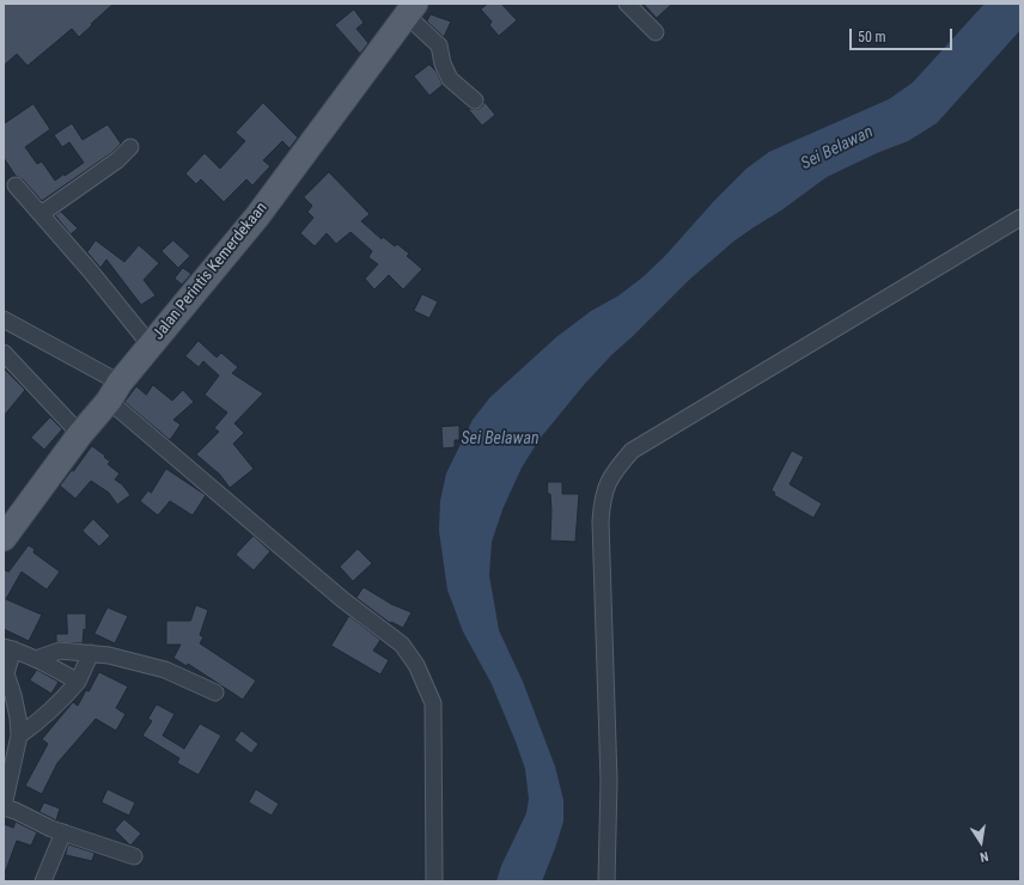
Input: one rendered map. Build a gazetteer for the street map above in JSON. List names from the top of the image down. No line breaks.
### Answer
{"streets":{"main road":["Jalan Perintis Kemerdekaan"]},"water":["Sei Belawan"],"scale_bar":"50 m","north":"bottom"}
